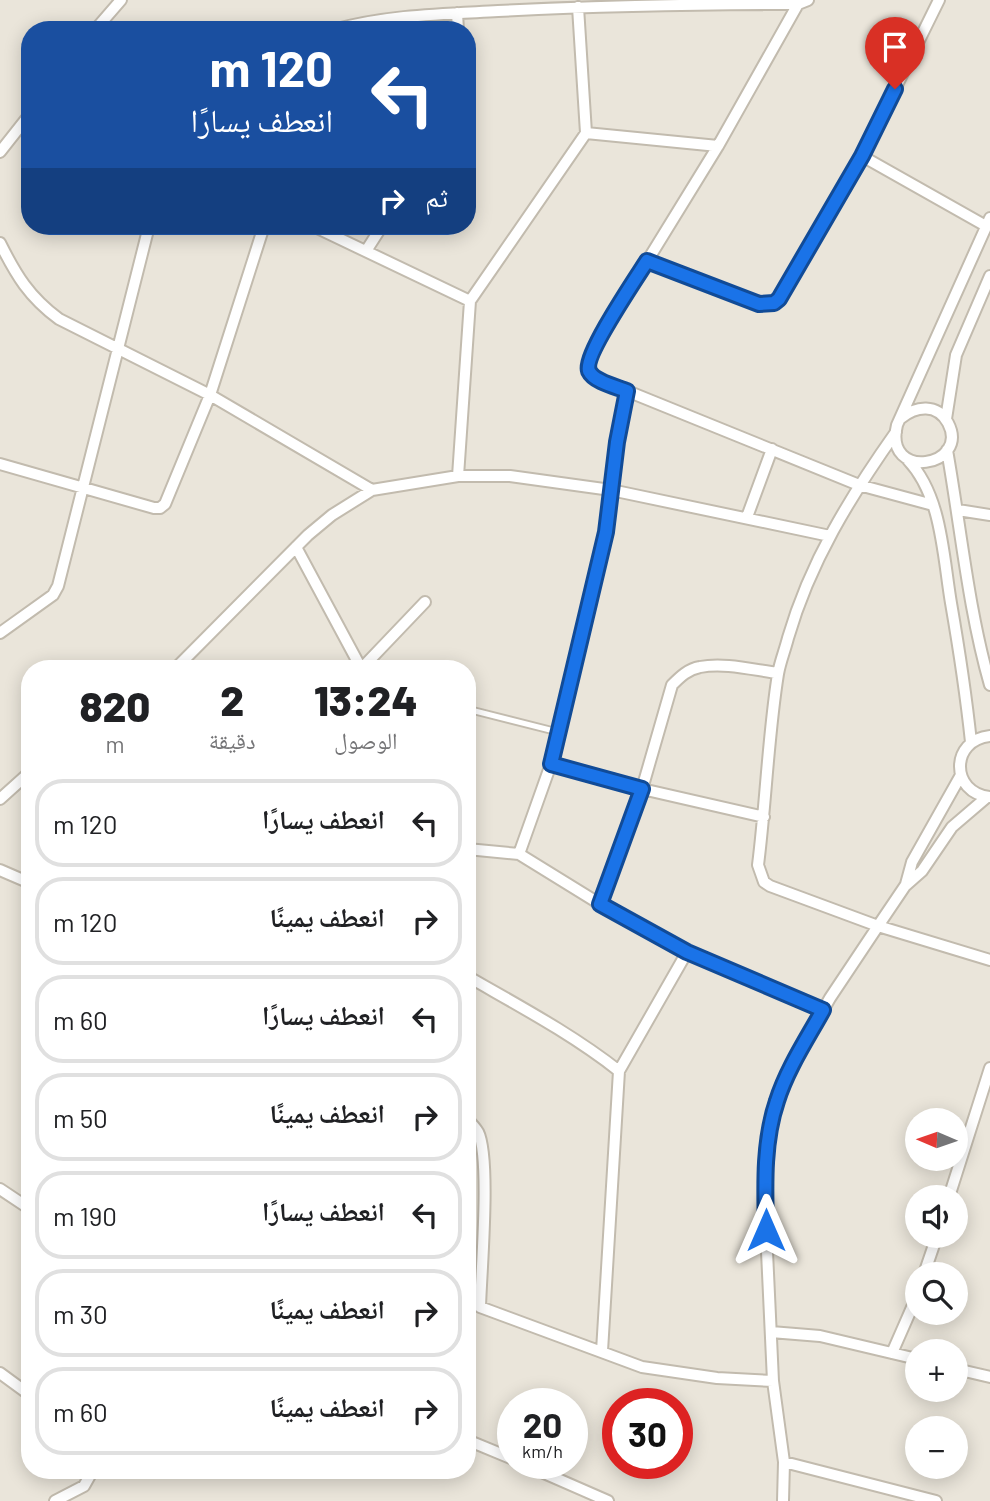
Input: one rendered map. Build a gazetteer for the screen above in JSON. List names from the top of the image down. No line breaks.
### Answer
{"north":"left","page":{"turn":["120 m","انعطف يسارًا"],"then":"ثم","eta":["13:24","الوصول","2","دقيقة","820","m"],"list":[{"name":"انعطف يسارًا","value":"120 m"},{"name":"انعطف يمينًا","value":"120 m"},{"name":"انعطف يسارًا","value":"60 m"},{"name":"انعطف يمينًا","value":"50 m"},{"name":"انعطف يسارًا","value":"190 m"},{"name":"انعطف يمينًا","value":"30 m"},{"name":"انعطف يمينًا","value":"60 m"}],"map_buttons":["+","−"],"speed":"20 km/h","limit":"30"}}
